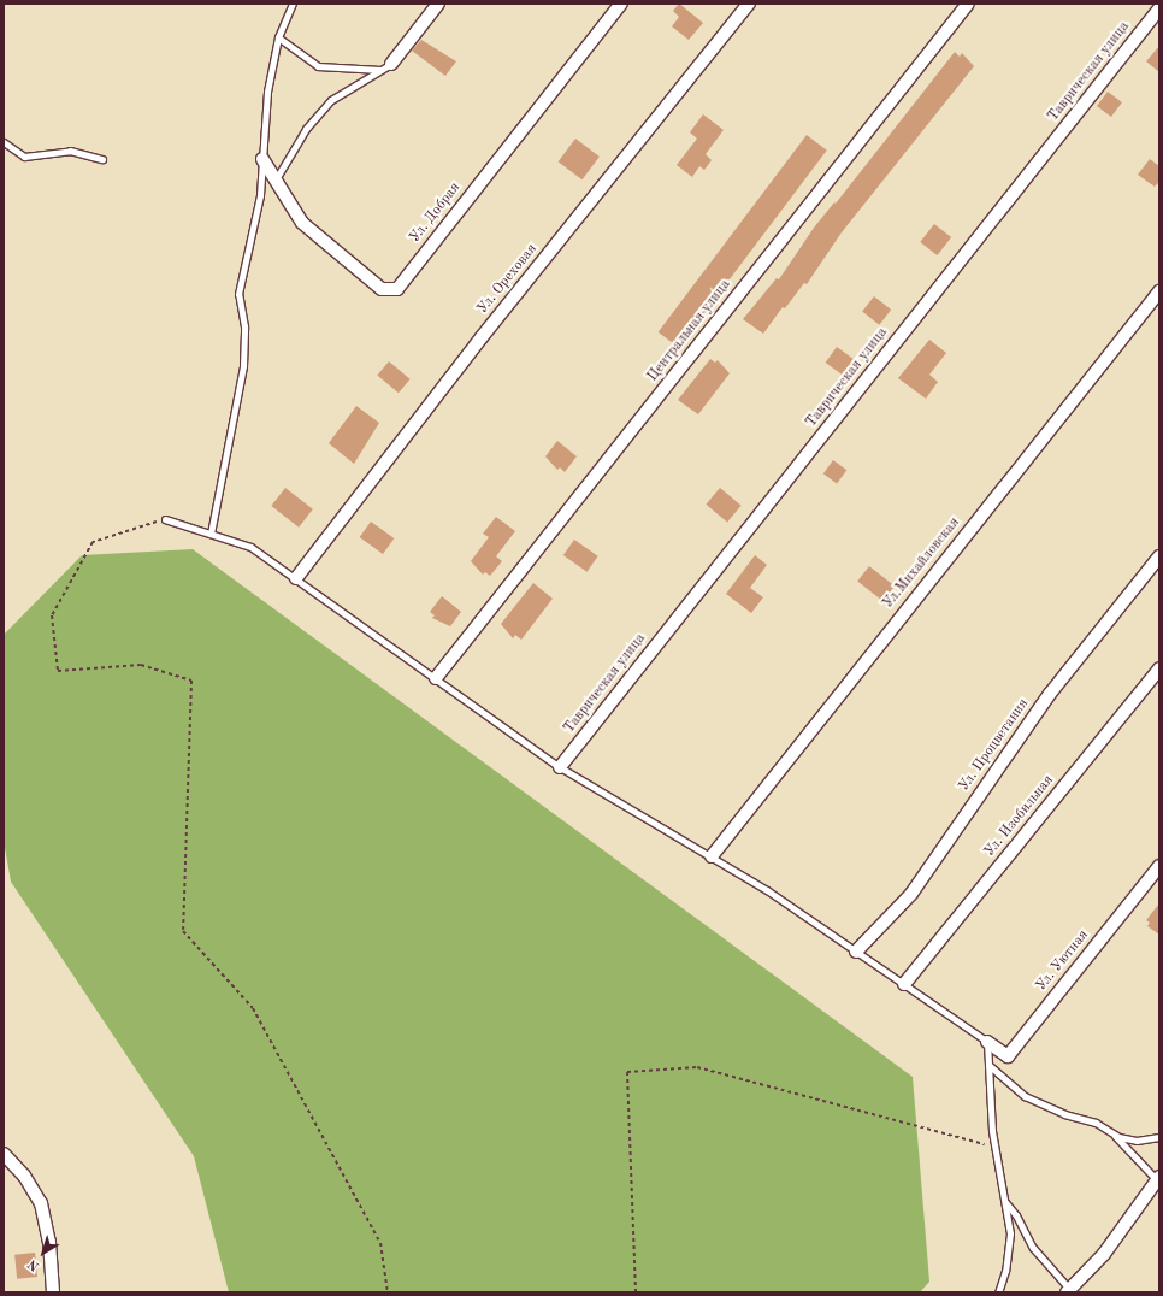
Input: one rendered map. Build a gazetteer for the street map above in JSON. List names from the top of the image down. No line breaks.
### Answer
{"streets":{"street":["Таврическая улица","Ул. Добрая","Ул. Ореховая","Центральная улица","Ул.Михайловская","Ул. Процветания","Ул. Изобильная","Ул. Уютная"]},"north":"bottom left"}
